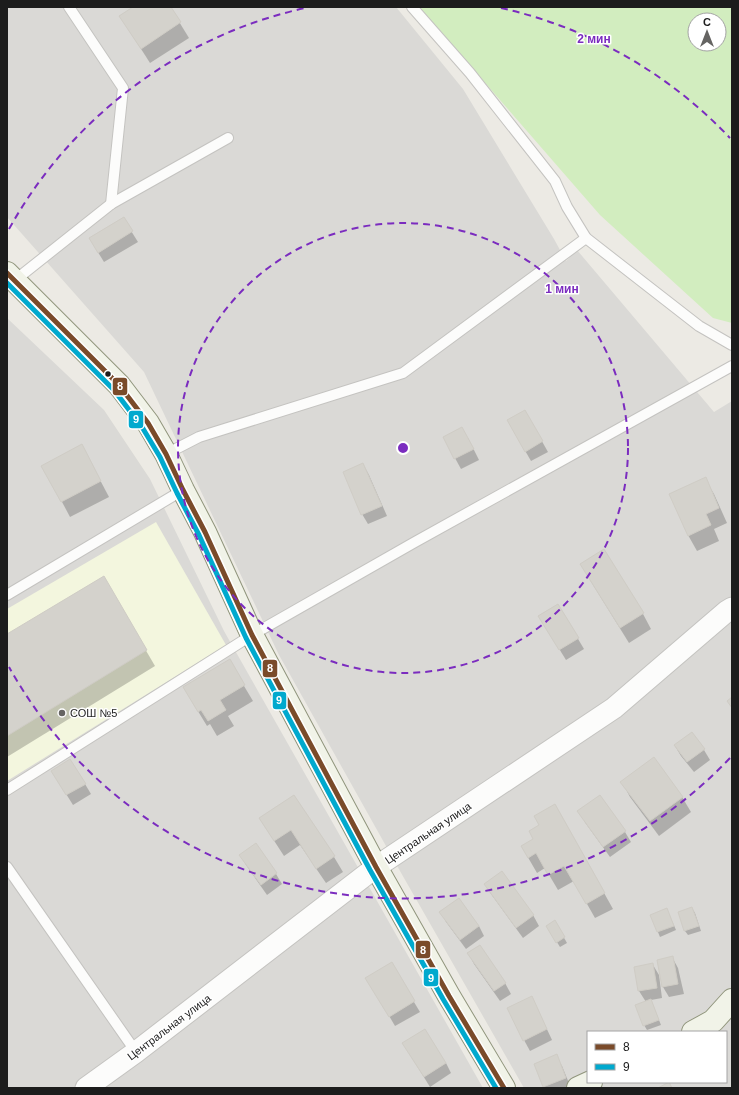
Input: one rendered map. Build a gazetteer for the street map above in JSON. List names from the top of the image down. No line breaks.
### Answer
{"streets":{"street":["Центральная улица"]},"places":["СОШ №5"],"lines":["transit line 8","transit line 9"],"legend":["8","9"],"north":"top","rings":["2 мин","1 мин"]}
